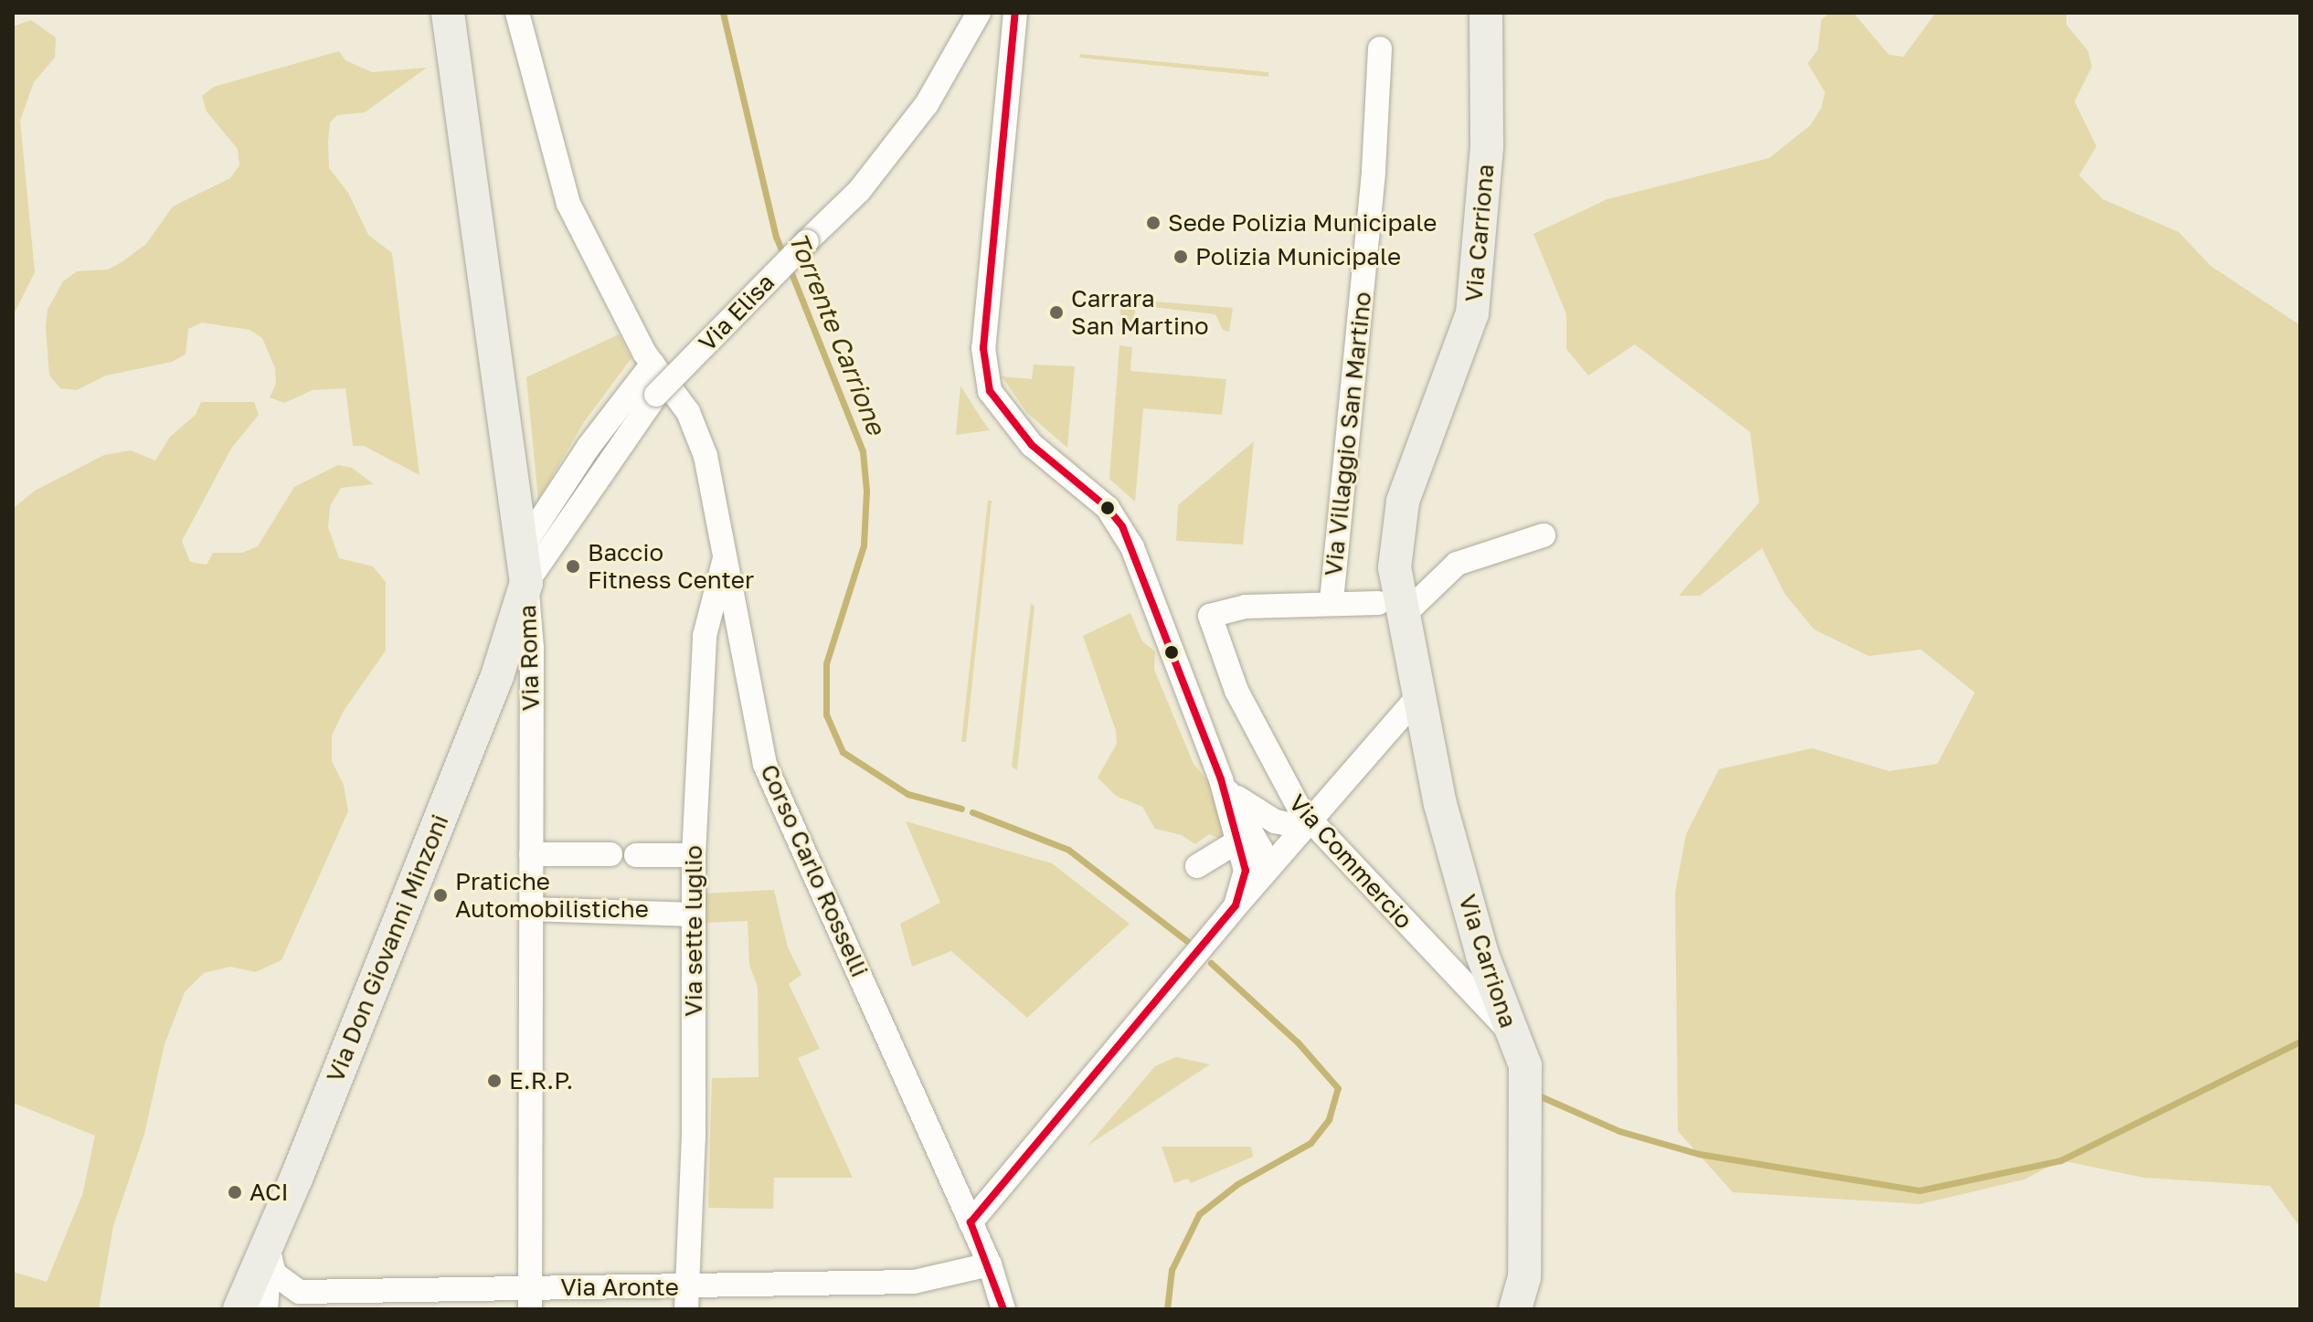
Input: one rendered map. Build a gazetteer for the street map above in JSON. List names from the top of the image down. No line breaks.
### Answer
{"streets":{"main road":["Via Carriona","Via Roma","Via Don Giovanni Minzoni"],"street":["Via Elisa","Via Villaggio San Martino","Via Commercio","Corso Carlo Rosselli","Via sette luglio","Via Aronte"]},"crossings":[["Via Carriona","Via Commercio"],["Via Elisa","Via Roma"],["Via Elisa","Via Don Giovanni Minzoni"],["Via Villaggio San Martino","Via Commercio"],["Via Roma","Via Don Giovanni Minzoni"],["Via Roma","Via Aronte"],["Corso Carlo Rosselli","Via sette luglio"],["Corso Carlo Rosselli","Via Aronte"],["Via sette luglio","Via Aronte"],["Via Don Giovanni Minzoni","Via Aronte"]],"water":["Torrente Carrione"],"places":["Sede Polizia Municipale","Polizia Municipale","Carrara San Martino","Baccio Fitness Center","Pratiche Automobilistiche","E.R.P.","ACI"]}
